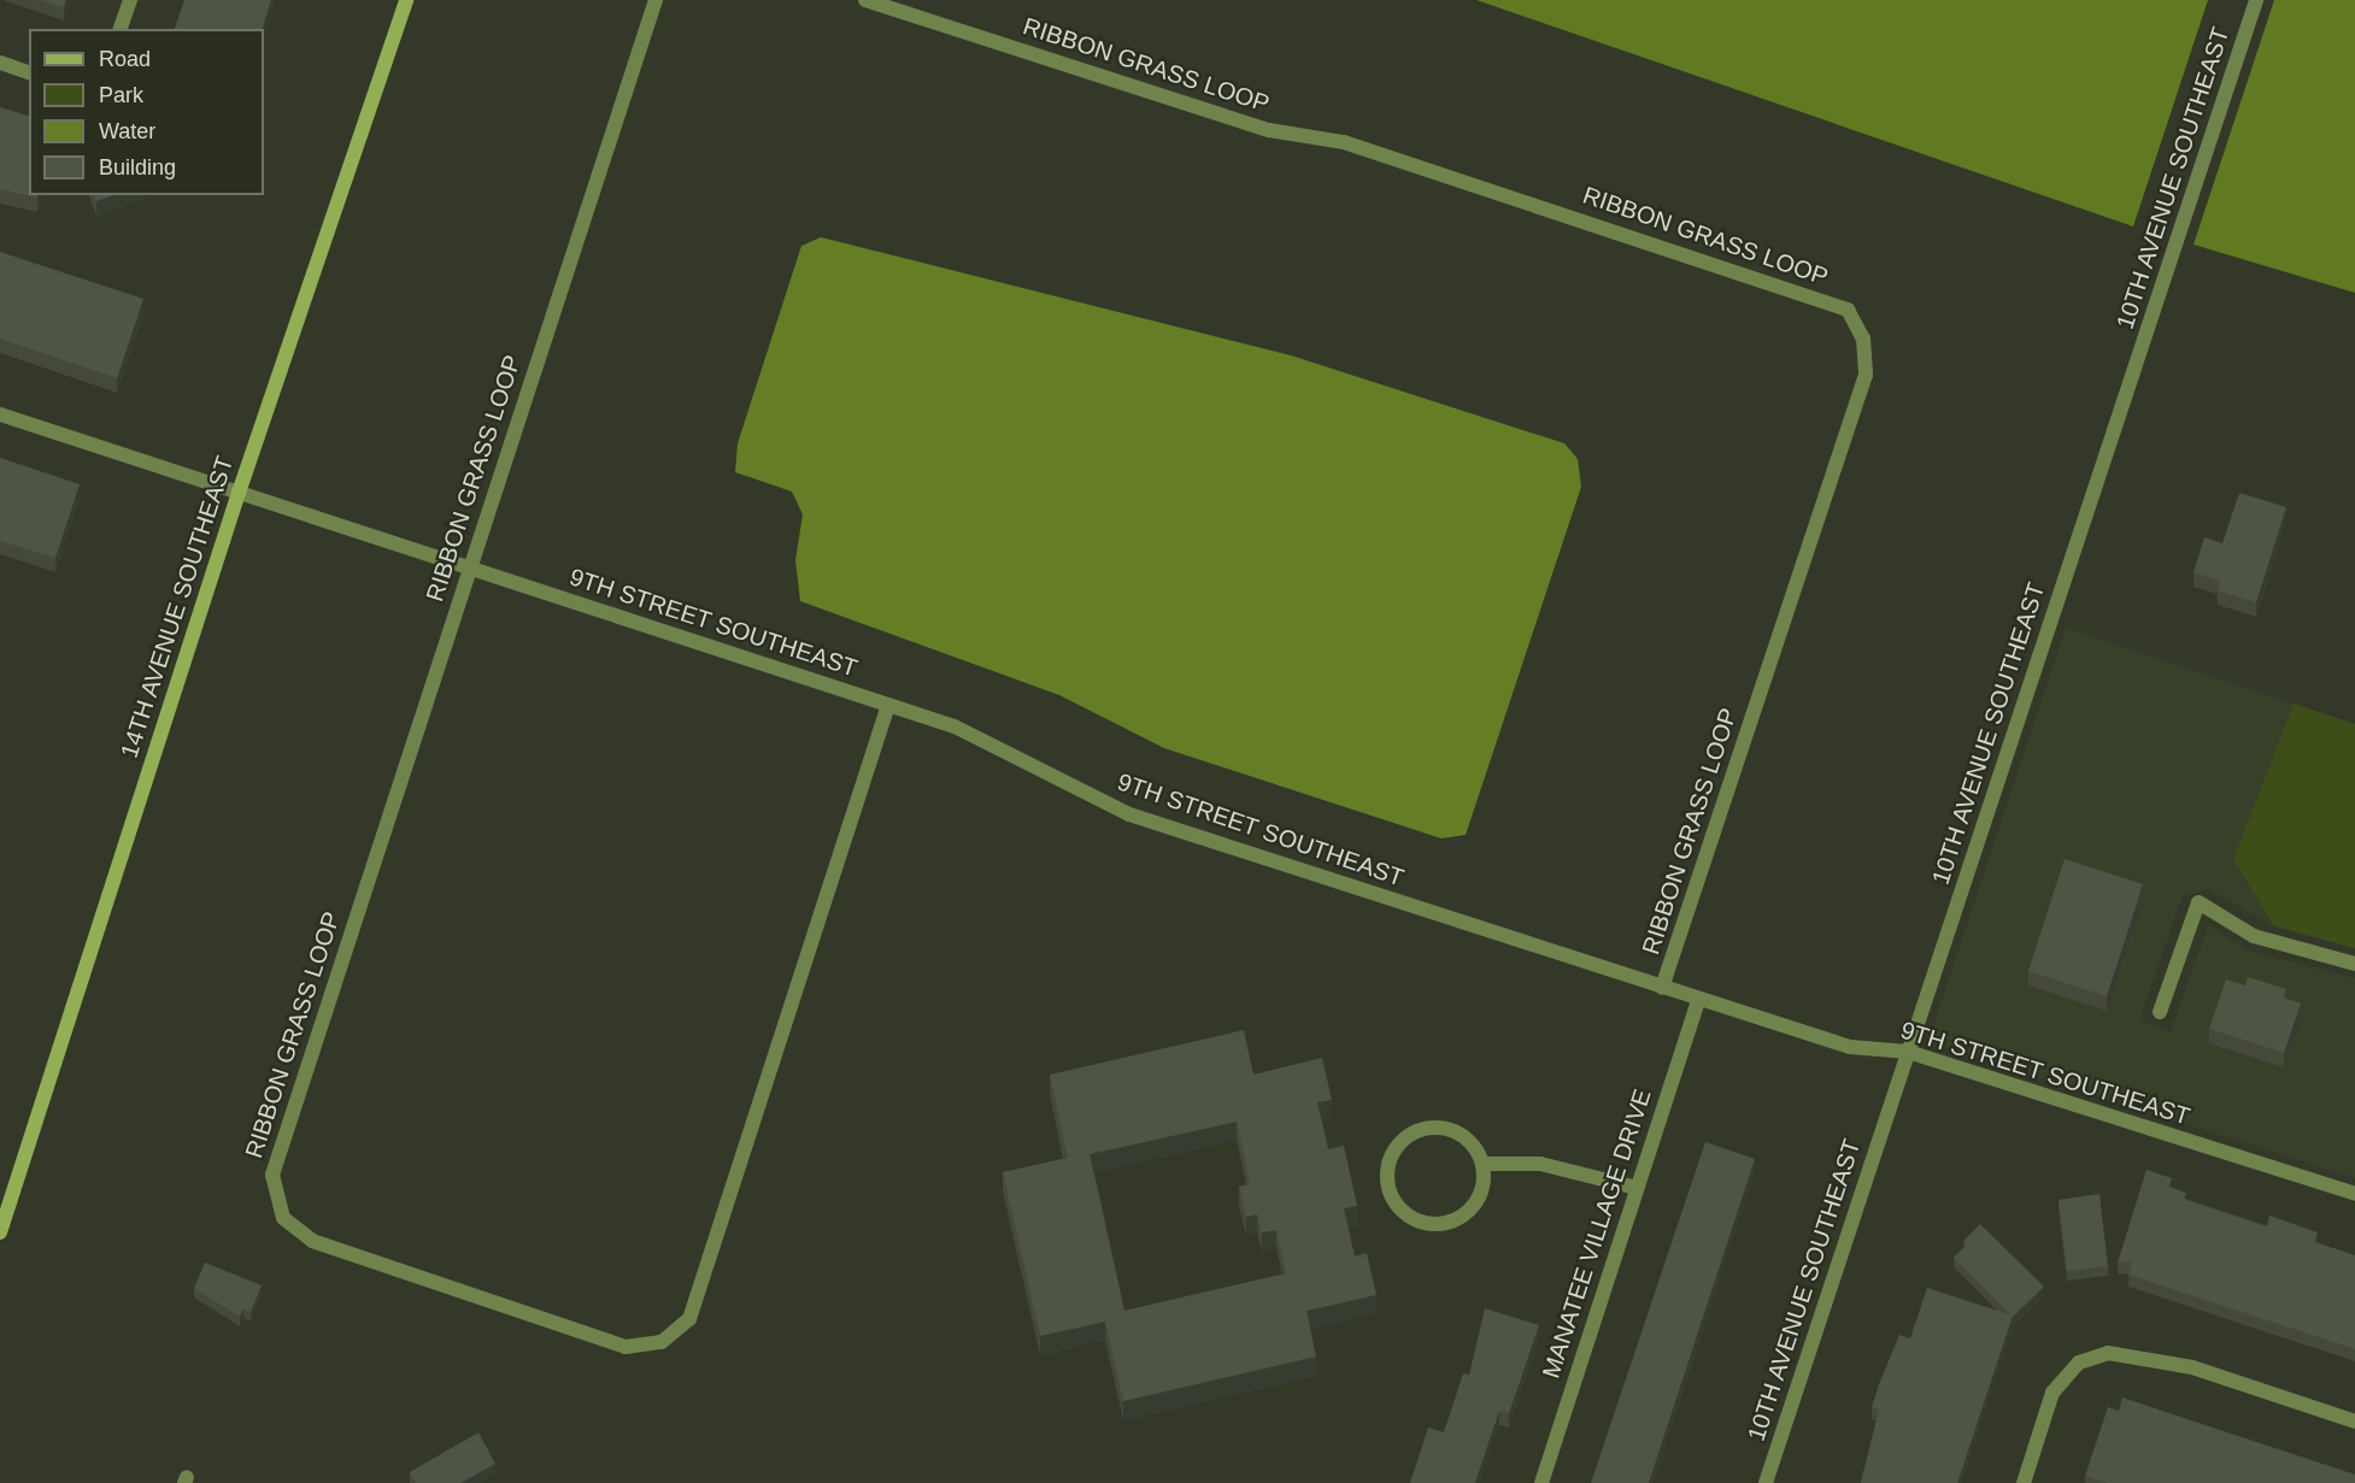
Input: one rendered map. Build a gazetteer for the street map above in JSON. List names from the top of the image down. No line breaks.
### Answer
{"streets":{"street":["RIBBON GRASS LOOP","10TH AVENUE SOUTHEAST","14TH AVENUE SOUTHEAST","9TH STREET SOUTHEAST","MANATEE VILLAGE DRIVE"]},"crossings":[["RIBBON GRASS LOOP","9TH STREET SOUTHEAST"],["10TH AVENUE SOUTHEAST","9TH STREET SOUTHEAST"],["14TH AVENUE SOUTHEAST","9TH STREET SOUTHEAST"],["9TH STREET SOUTHEAST","MANATEE VILLAGE DRIVE"]],"legend":["Road","Park","Water","Building"]}
